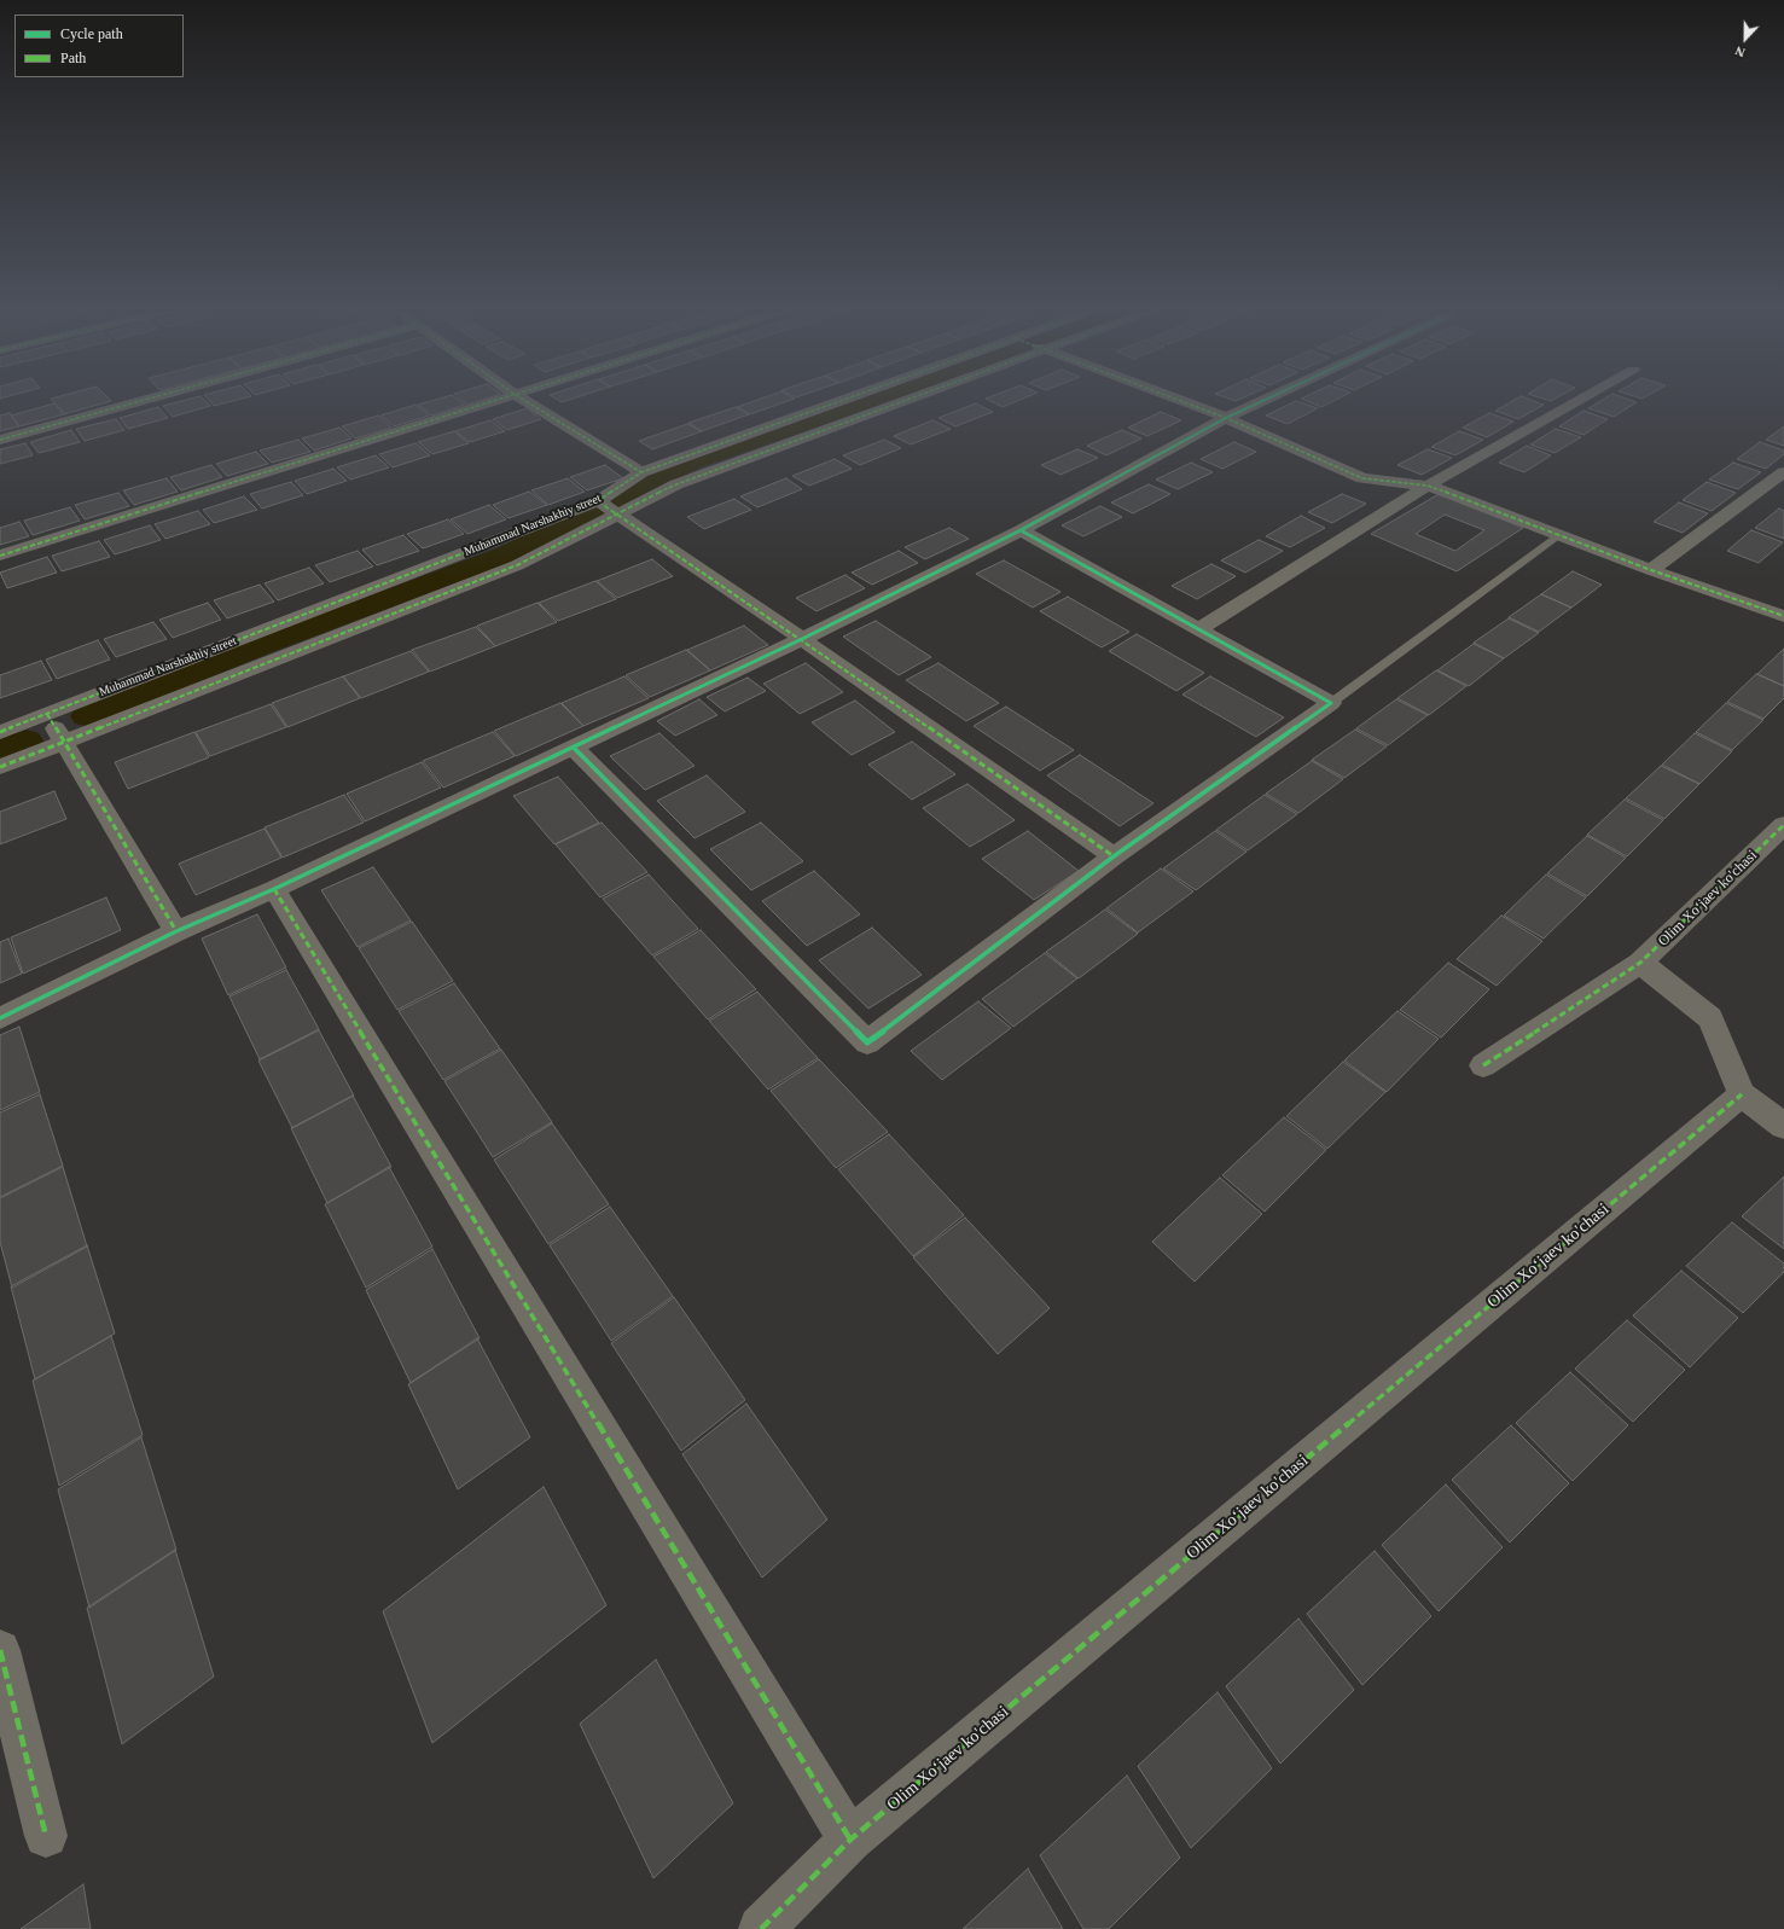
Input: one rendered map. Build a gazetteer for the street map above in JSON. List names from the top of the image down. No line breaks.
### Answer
{"streets":{"street":["Muhammad Narshakhiy street","Olim Xoʻjaev ko'chasi"]},"legend":["Cycle path","Path"],"north":"bottom"}
